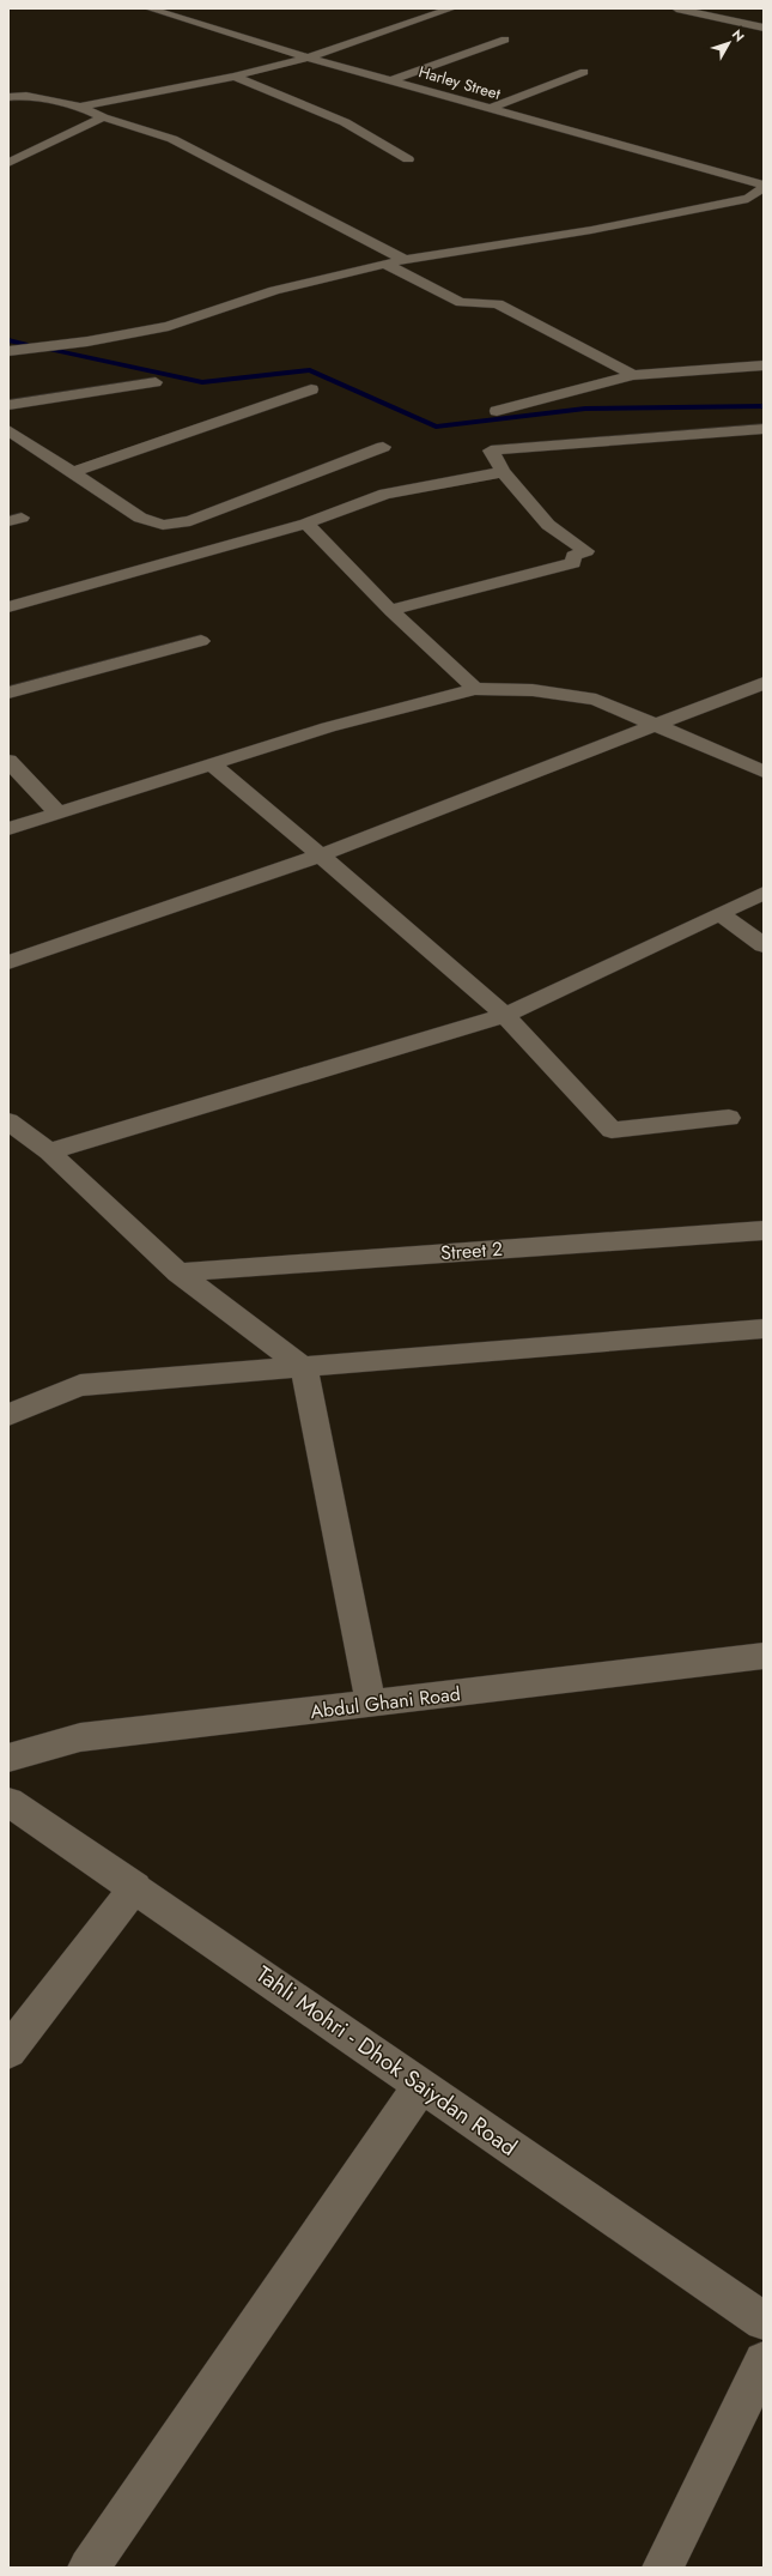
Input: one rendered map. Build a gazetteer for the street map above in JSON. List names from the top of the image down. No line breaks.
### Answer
{"streets":{"street":["Harley Street","Street 2","Abdul Ghani Road","Tahli Mohri - Dhok Saiydan Road"]},"north":"top right"}
